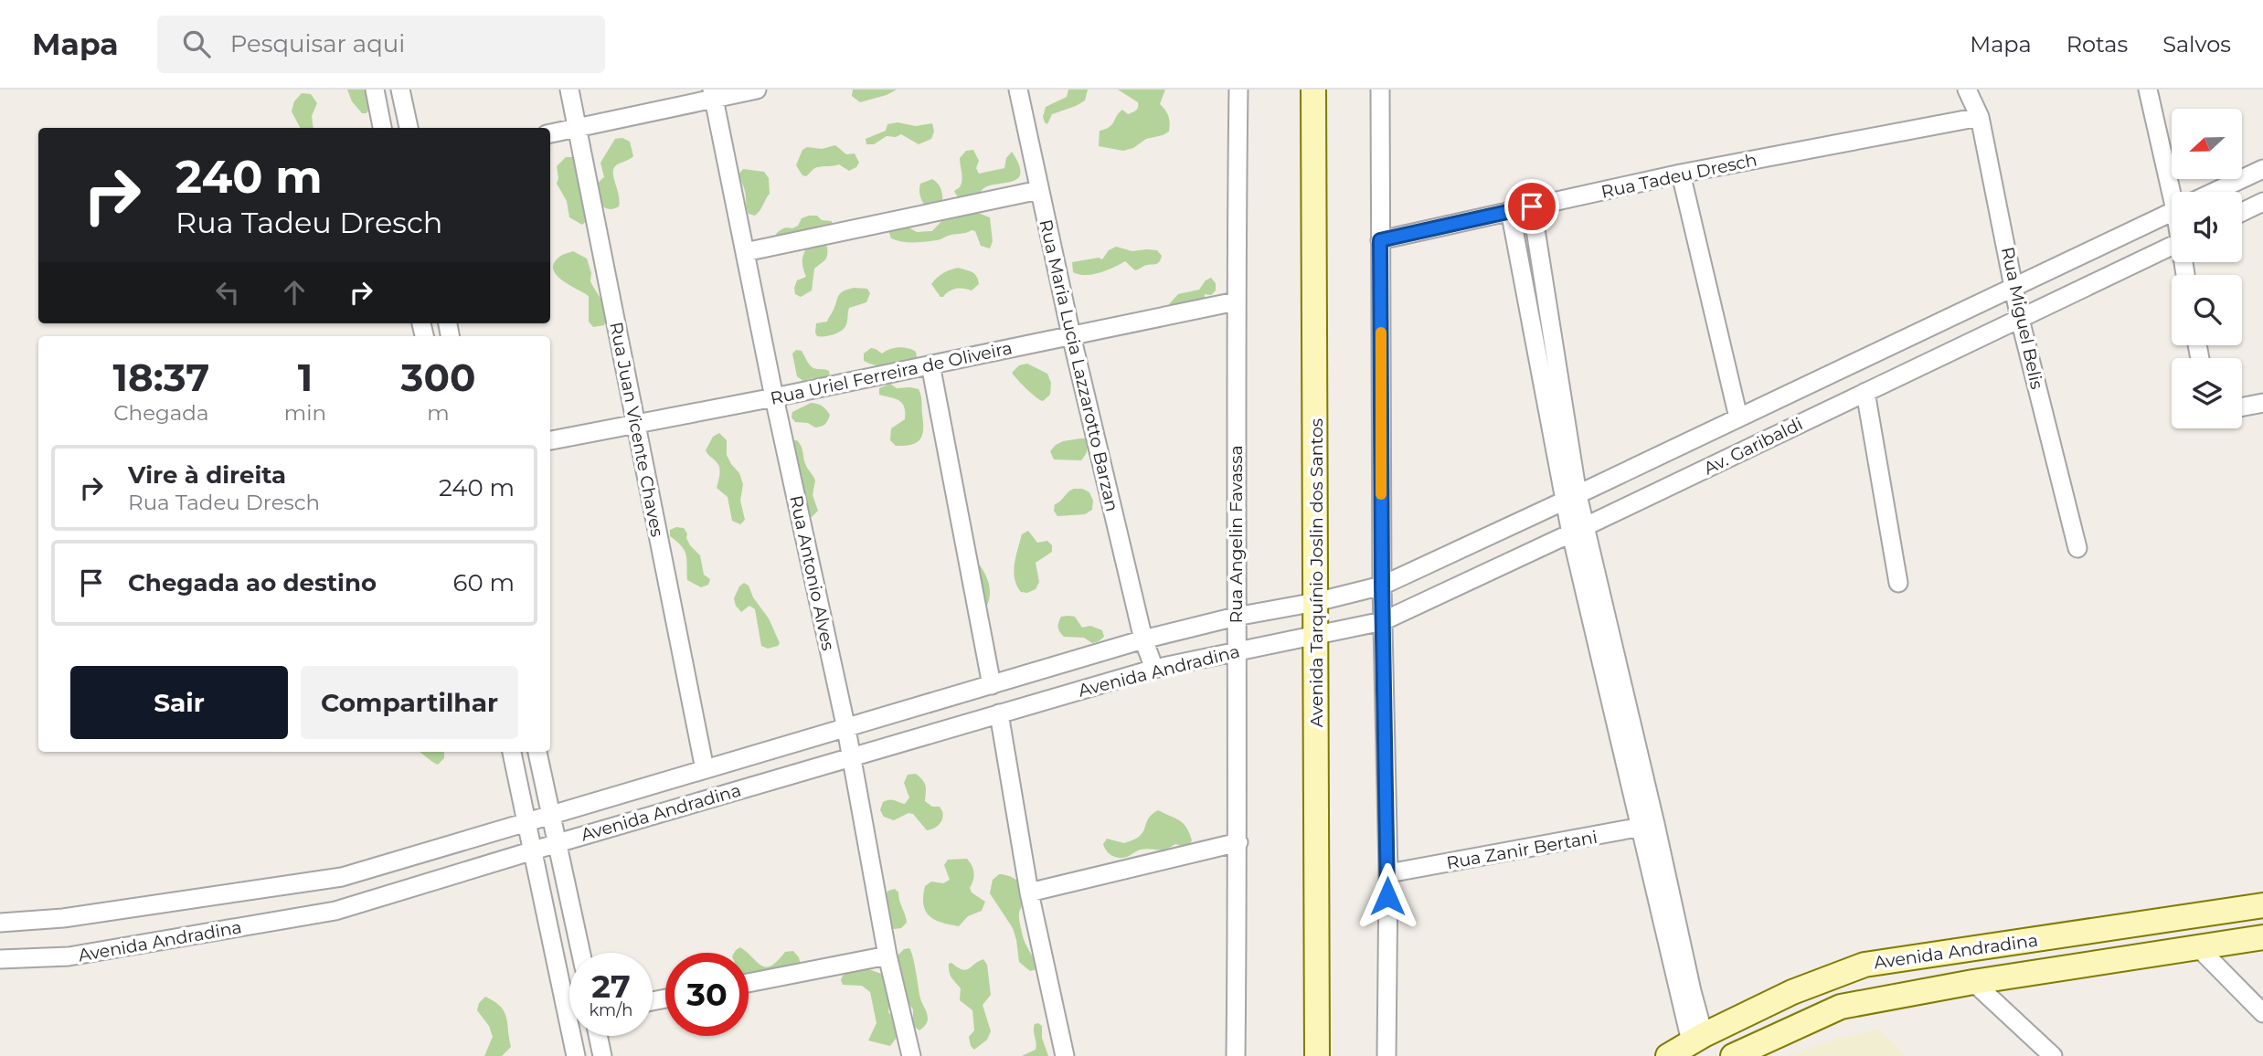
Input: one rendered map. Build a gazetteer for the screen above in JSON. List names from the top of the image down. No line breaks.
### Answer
{"streets":{"main road":["Avenida Tarquínio Joslin dos Santos","Avenida Andradina"],"street":["Rua Tadeu Dresch","Rua Miguel Belis","Rua Maria Lucia Lazzarotto Barzan","Rua Uriel Ferreira de Oliveira","Rua Juan Vicente Chaves","Av. Garibaldi","Rua Angelin Favassa","Rua Antonio Alves","Rua Zanir Bertani"]},"crossings":[["Rua Tadeu Dresch","Rua Miguel Belis"],["Rua Miguel Belis","Av. Garibaldi"],["Rua Maria Lucia Lazzarotto Barzan","Rua Uriel Ferreira de Oliveira"],["Rua Maria Lucia Lazzarotto Barzan","Av. Garibaldi"],["Rua Maria Lucia Lazzarotto Barzan","Avenida Andradina"],["Rua Uriel Ferreira de Oliveira","Rua Juan Vicente Chaves"],["Rua Uriel Ferreira de Oliveira","Rua Angelin Favassa"],["Rua Uriel Ferreira de Oliveira","Rua Antonio Alves"],["Rua Juan Vicente Chaves","Av. Garibaldi"],["Av. Garibaldi","Rua Angelin Favassa"],["Av. Garibaldi","Rua Antonio Alves"],["Av. Garibaldi","Avenida Tarquínio Joslin dos Santos"],["Av. Garibaldi","Avenida Andradina"],["Rua Angelin Favassa","Avenida Andradina"],["Rua Antonio Alves","Avenida Andradina"],["Avenida Tarquínio Joslin dos Santos","Avenida Andradina"]],"north":"left","page":{"header":"Mapa","search":"Pesquisar aqui","nav":["Mapa","Rotas","Salvos"],"turn":["240 m","Rua Tadeu Dresch"],"eta":["18:37","Chegada","1","min","300","m"],"list":[{"name":"Vire à direita","note":"Rua Tadeu Dresch","value":"240 m"},{"name":"Chegada ao destino","value":"60 m"}],"buttons":["Sair","Compartilhar"],"speed":"27 km/h","limit":"30"}}
